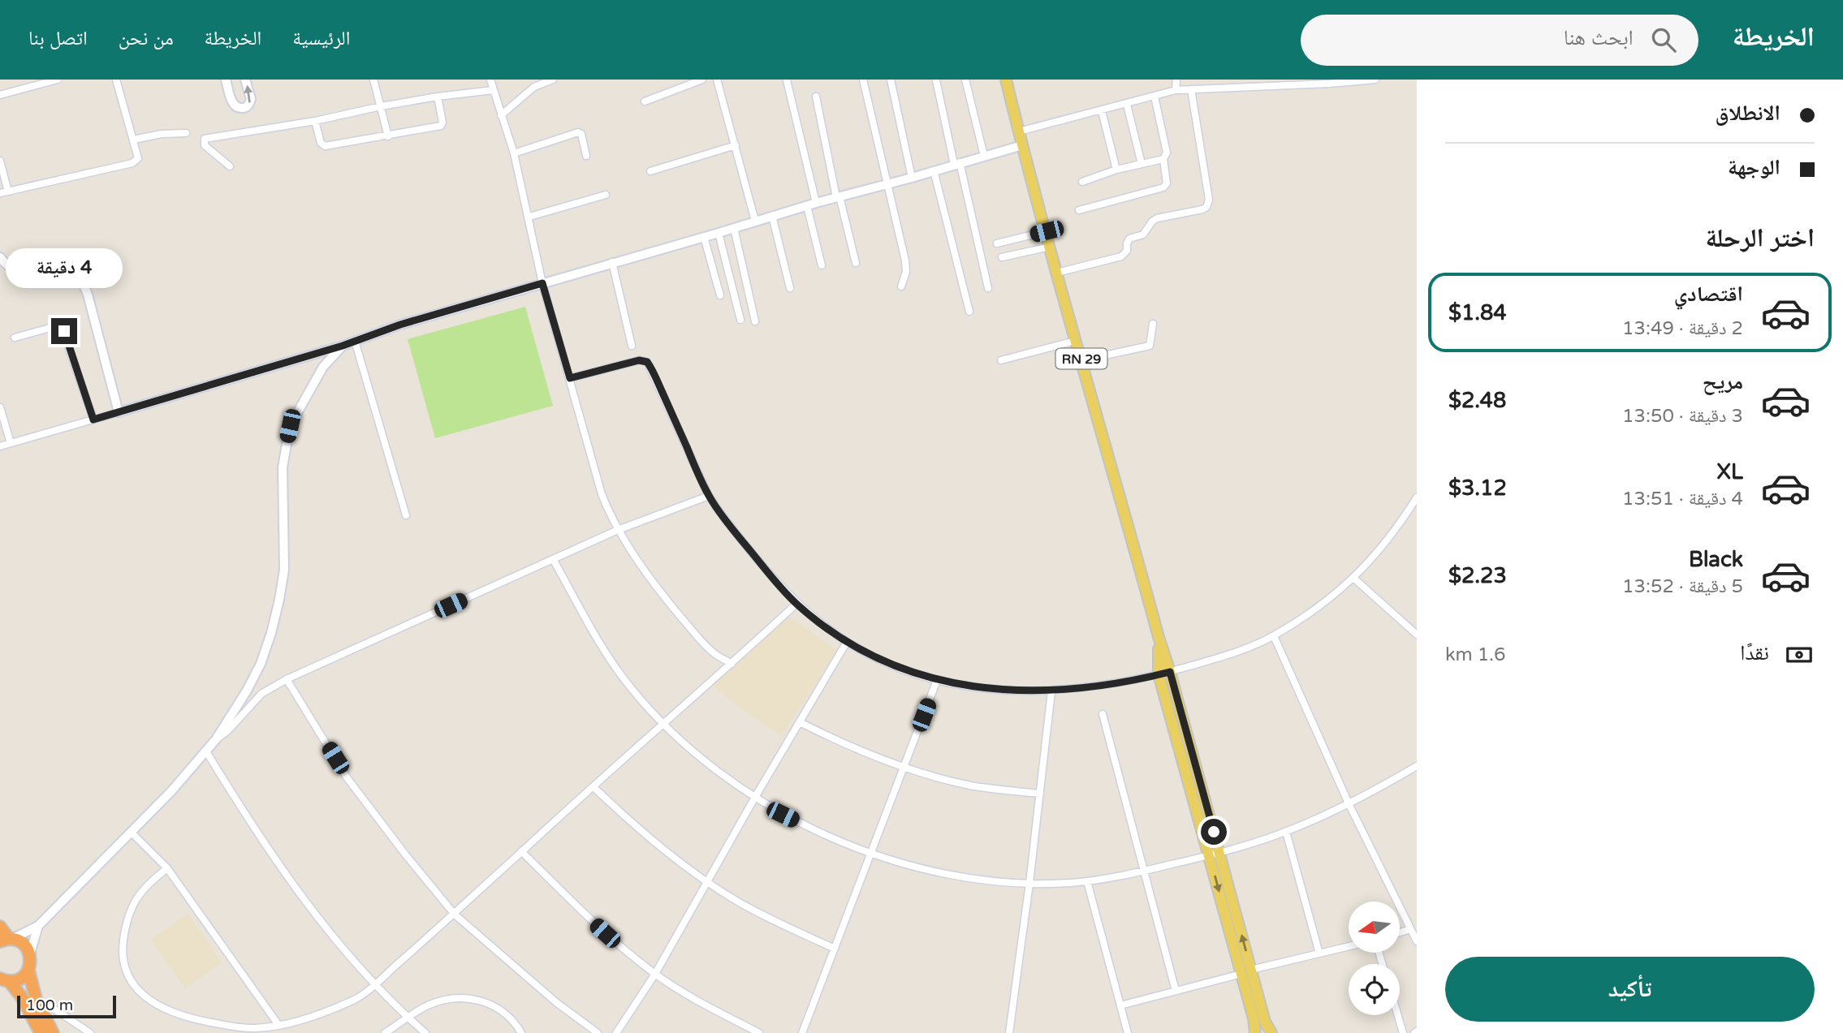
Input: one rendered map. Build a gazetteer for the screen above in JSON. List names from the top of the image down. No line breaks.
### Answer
{"streets":{"main road":["RN 29"]},"scale_bar":"100 m","north":"left","page":{"header":"الخريطة","search":"ابحث هنا","nav":["الرئيسية","الخريطة","من نحن","اتصل بنا"],"banner":["الانطلاق","الوجهة"],"heading":"اختر الرحلة","bubble":"4 دقيقة","list":[{"name":"اقتصادي","note":"2 دقيقة · 13:49","value":"$1.84"},{"name":"مريح","note":"3 دقيقة · 13:50","value":"$2.48"},{"name":"XL","note":"4 دقيقة · 13:51","value":"$3.12"},{"name":"Black","note":"5 دقيقة · 13:52","value":"$2.23"}],"pay":["نقدًا","1.6 km"],"buttons":"تأكيد","scale":"100 m"}}
